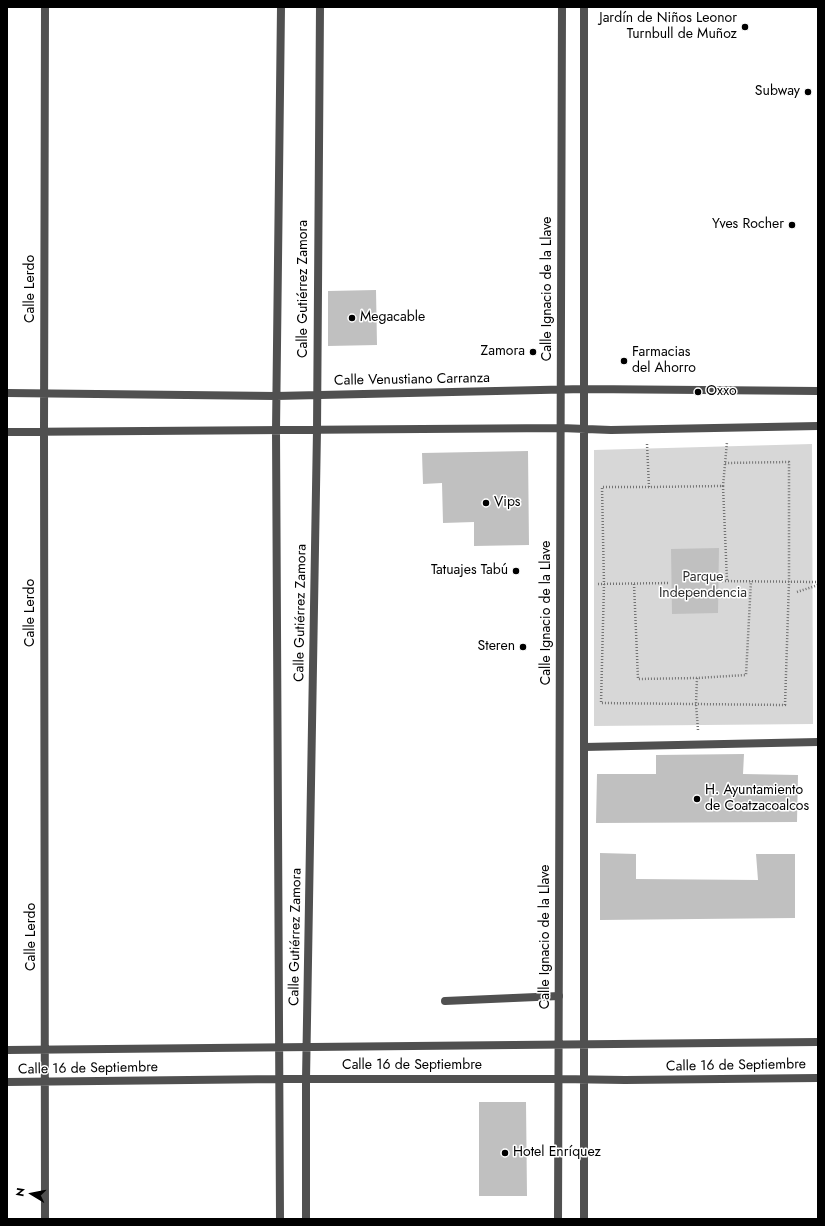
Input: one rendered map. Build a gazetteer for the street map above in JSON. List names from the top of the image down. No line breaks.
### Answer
{"streets":{"street":["Calle Lerdo","Calle Gutiérrez Zamora","Calle Ignacio de la Llave","Calle Venustiano Carranza","Calle 16 de Septiembre"]},"crossings":[["Calle Lerdo","Calle Venustiano Carranza"],["Calle Lerdo","Calle 16 de Septiembre"],["Calle Gutiérrez Zamora","Calle Venustiano Carranza"],["Calle Gutiérrez Zamora","Calle 16 de Septiembre"],["Calle Ignacio de la Llave","Calle Venustiano Carranza"],["Calle Ignacio de la Llave","Calle 16 de Septiembre"]],"parks":["Parque Independencia"],"places":["Jardín de Niños Leonor Turnbull de Muñoz","Subway","Yves Rocher","Megacable","Zamora","Farmacias del Ahorro","Oxxo","Vips","Tatuajes Tabú","Steren","H. Ayuntamiento de Coatzacoalcos","Hotel Enríquez"],"north":"left"}
